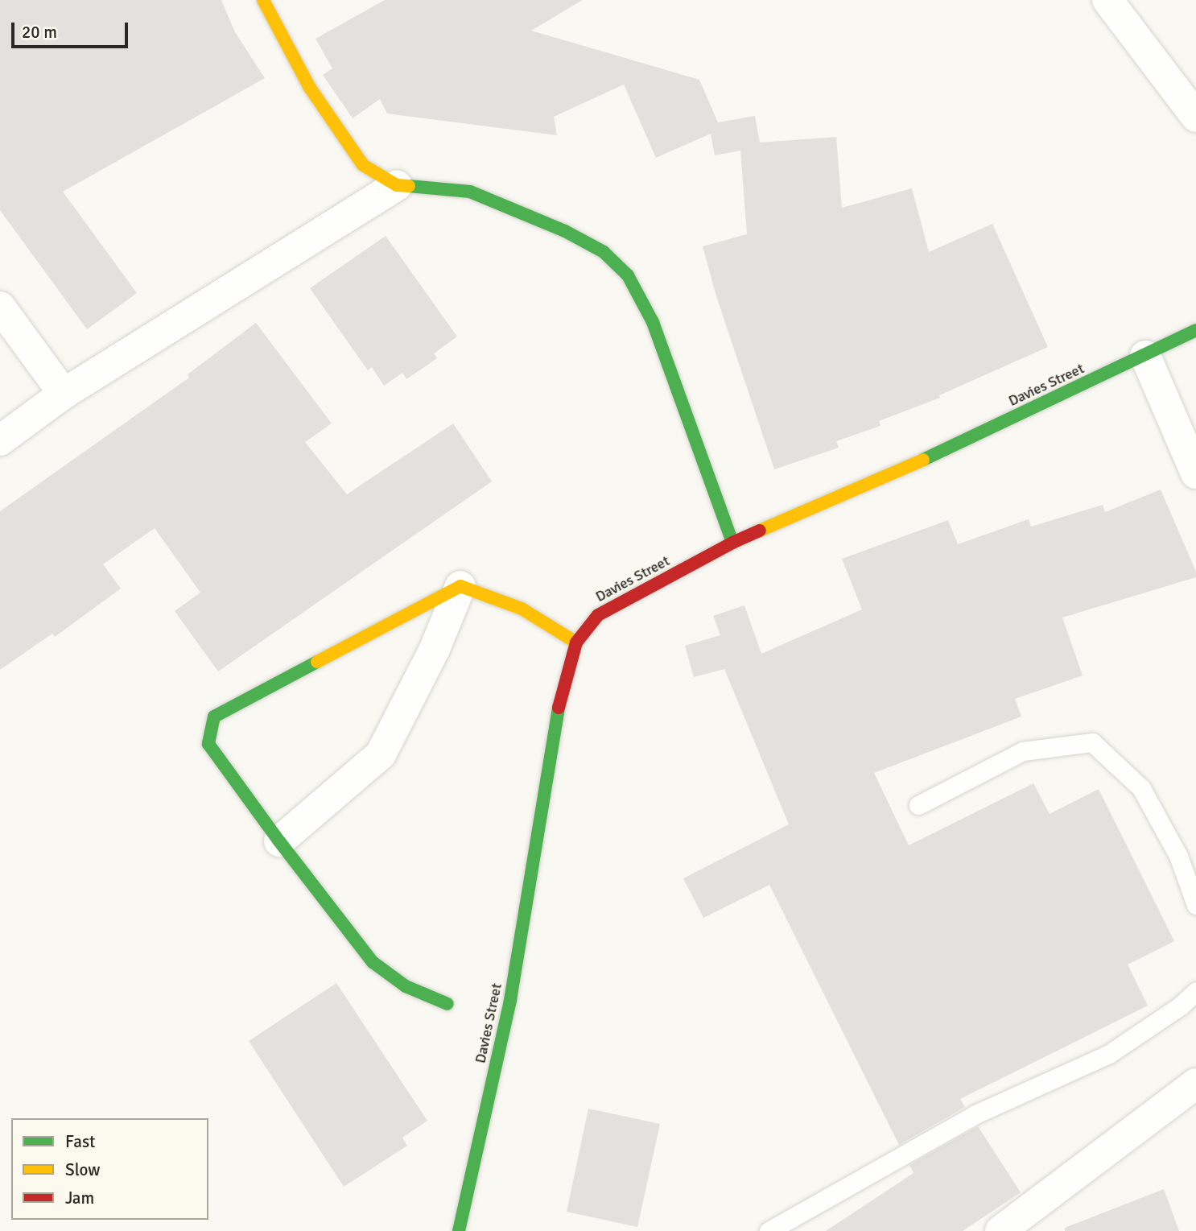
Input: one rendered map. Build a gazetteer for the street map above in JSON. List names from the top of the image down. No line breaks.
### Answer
{"streets":{"street":["Davies Street"]},"legend":["Fast","Slow","Jam"],"scale_bar":"20 m"}
